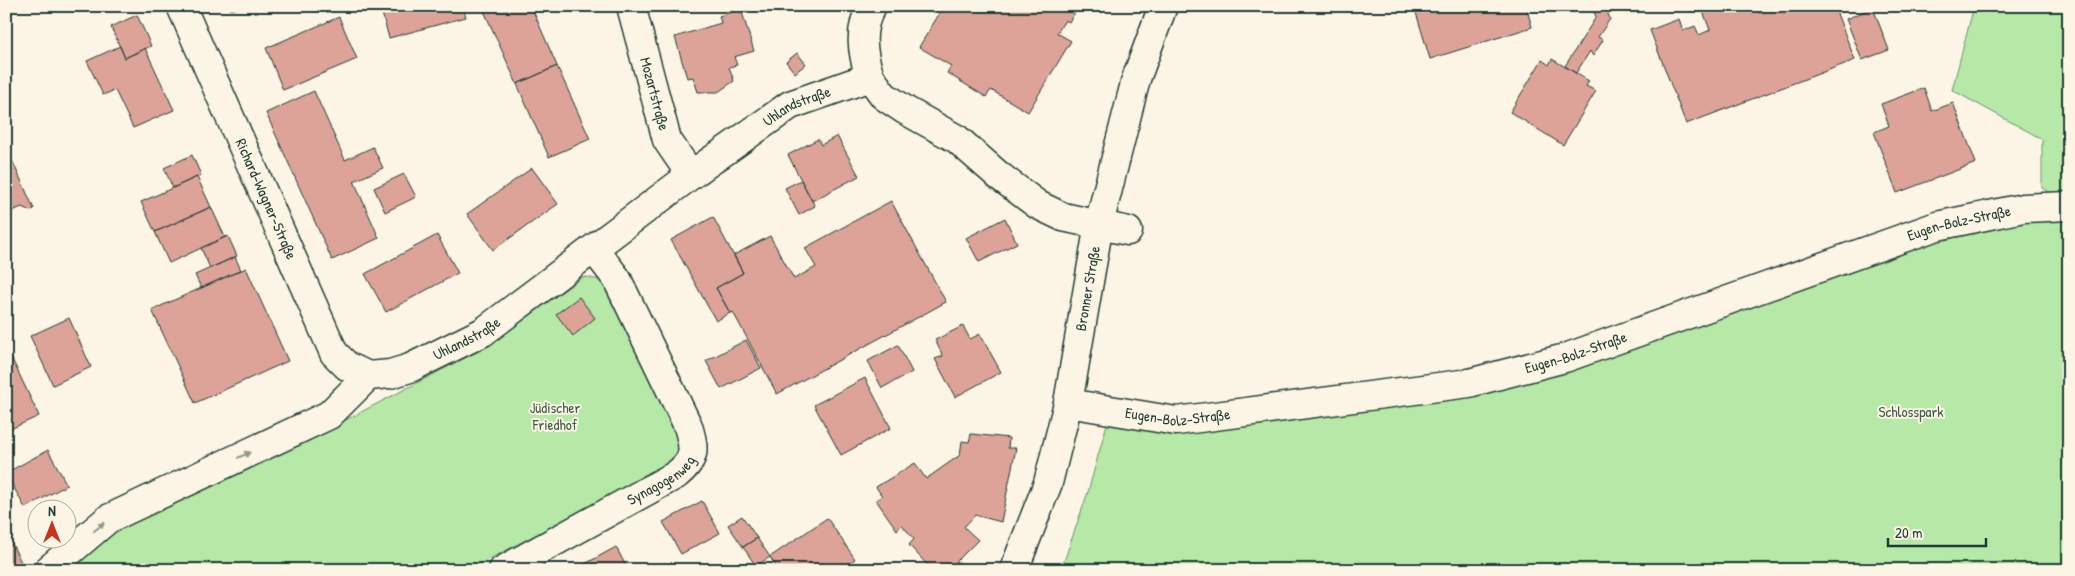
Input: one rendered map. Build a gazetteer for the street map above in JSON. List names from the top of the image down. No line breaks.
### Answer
{"streets":{"street":["Mozartstraße","Uhlandstraße","Richard-Wagner-Straße","Eugen-Bolz-Straße","Bronner Straße","Synagogenweg"]},"crossings":[["Mozartstraße","Uhlandstraße"],["Uhlandstraße","Richard-Wagner-Straße"],["Uhlandstraße","Synagogenweg"],["Eugen-Bolz-Straße","Bronner Straße"]],"parks":["Jüdischer Friedhof","Schlosspark"],"scale_bar":"20 m","north":"top"}
